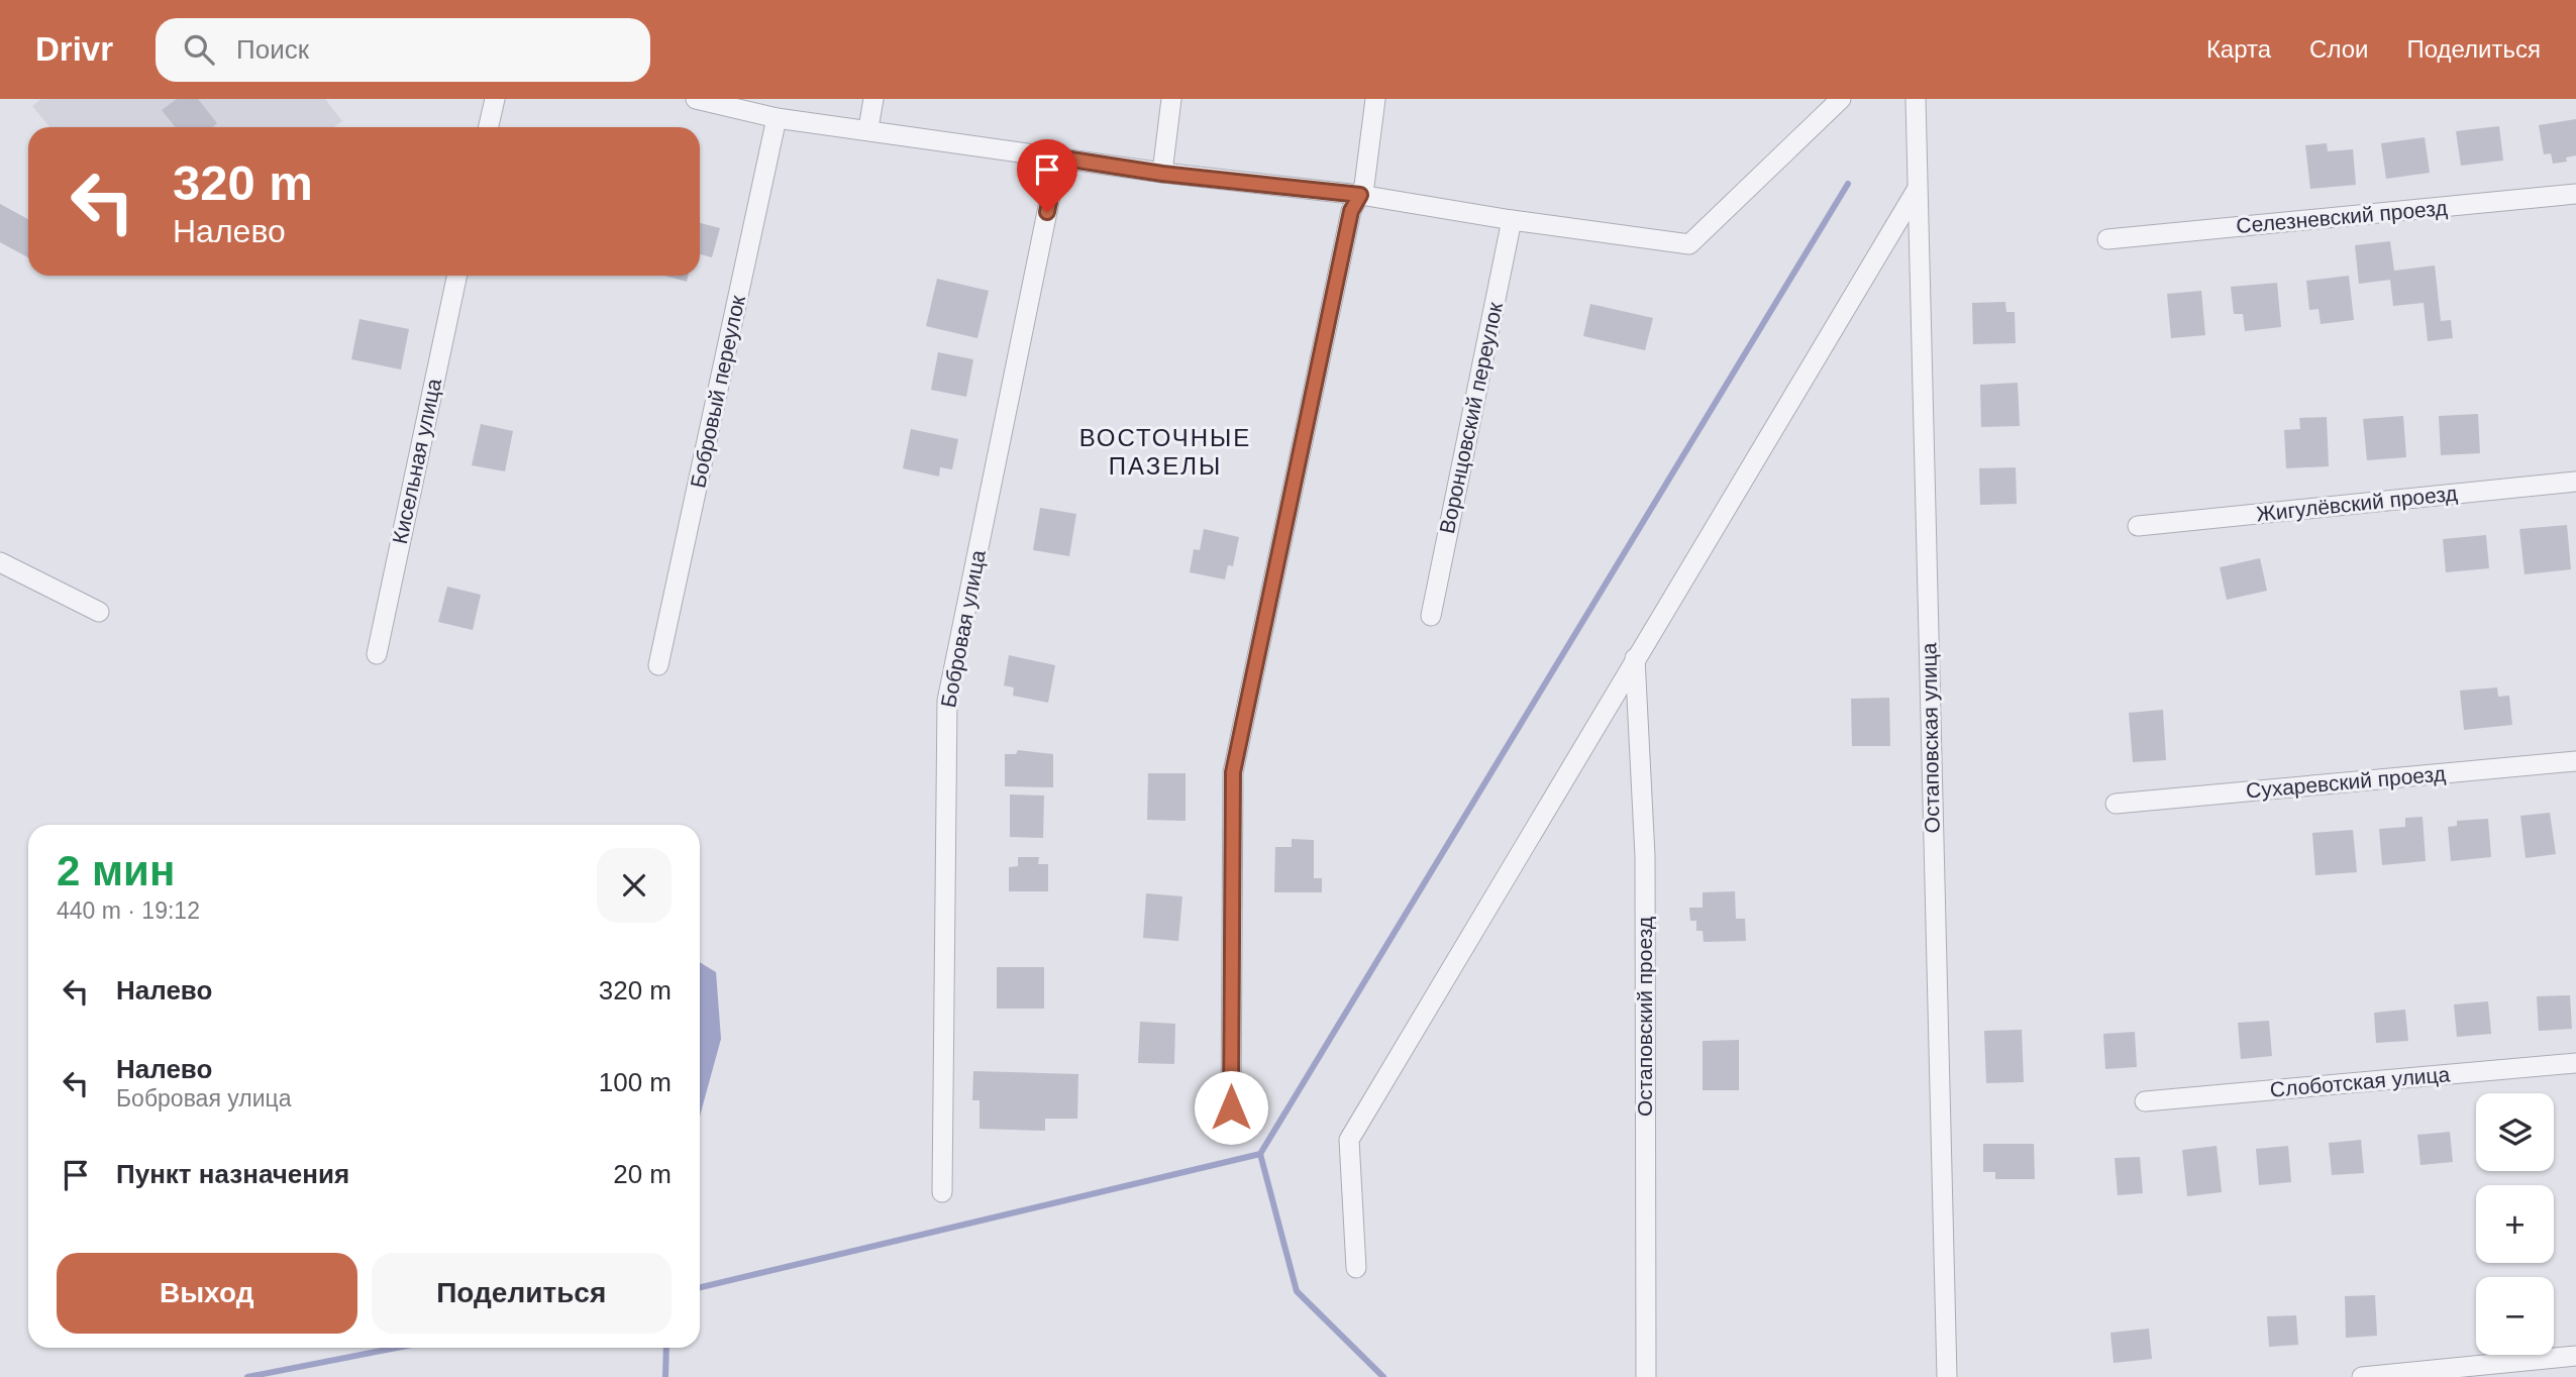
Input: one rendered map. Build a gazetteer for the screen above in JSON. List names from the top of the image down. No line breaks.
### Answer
{"streets":{"street":["Селезневский проезд","Бобровый переулок","Воронцовский переулок","Кисельная улица","Жигулёвский проезд","Бобровая улица","Остаповская улица","Сухаревский проезд","Остаповский проезд","Слоботская улица"]},"districts":["ВОСТОЧНЫЕ ПАЗЕЛЫ"],"page":{"header":"Drivr","search":"Поиск","nav":["Карта","Слои","Поделиться"],"turn":["320 m","Налево"],"heading":["2 мин","440 m · 19:12"],"list":[{"name":"Налево","value":"320 m"},{"name":"Налево","note":"Бобровая улица","value":"100 m"},{"name":"Пункт назначения","value":"20 m"}],"map_buttons":["+","−"],"buttons":["Выход","Поделиться"]}}
